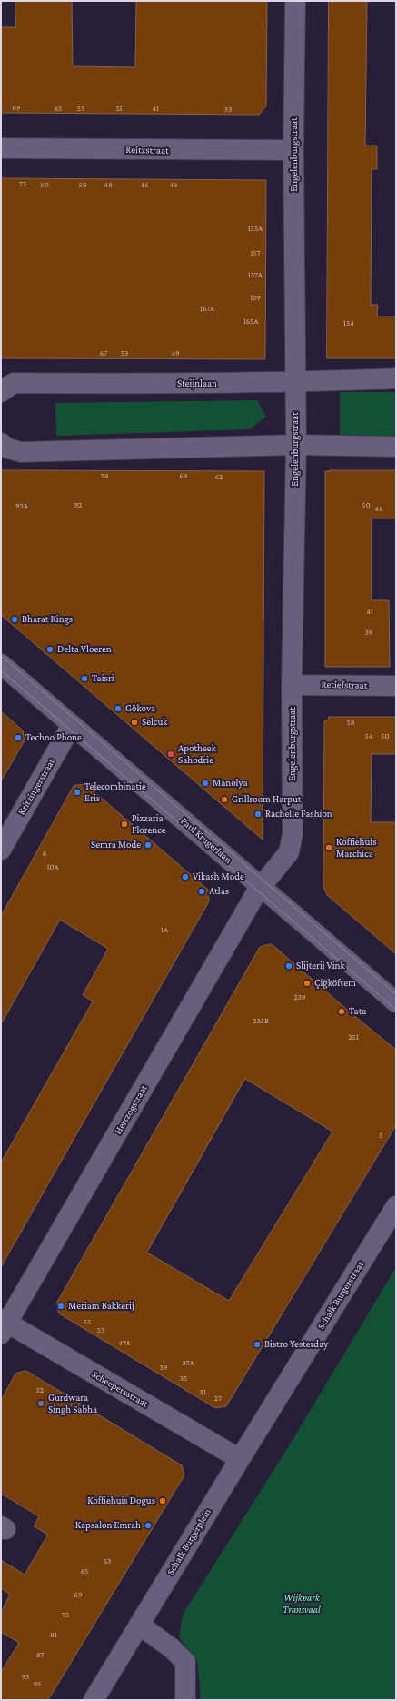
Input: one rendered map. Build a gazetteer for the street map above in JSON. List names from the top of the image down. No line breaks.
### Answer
{"streets":{"street":["Reitzstraat","Engelenburgstraat","Steijnlaan","Retiefstraat","Kritzingerstraat","Paul Krugerlaan","Hertzogstraat","Schalk Burgerstraat","Scheepersstraat","Schalk Burgerplein"]},"crossings":[["Reitzstraat","Engelenburgstraat"],["Engelenburgstraat","Steijnlaan"],["Engelenburgstraat","Retiefstraat"],["Engelenburgstraat","Paul Krugerlaan"],["Engelenburgstraat","Hertzogstraat"],["Kritzingerstraat","Paul Krugerlaan"],["Paul Krugerlaan","Hertzogstraat"],["Hertzogstraat","Scheepersstraat"],["Schalk Burgerstraat","Scheepersstraat"],["Schalk Burgerstraat","Schalk Burgerplein"],["Scheepersstraat","Schalk Burgerplein"]],"parks":["Wijkpark Transvaal"],"places":["Bharat Kings","Delta Vloeren","Taisri","Gökova","Selcuk","Techno Phone","Apotheek Sahodrie","Manolya","Telecombinatie Eris","Grillroom Harput","Rachelle Fashion","Pizzaria Florence","Semra Mode","Koffiehuis Marchica","Vikash Mode","Atlas","Slijterij Vink","Çiğköftem","Tata","Meriam Bakkerij","Bistro Yesterday","Gurdwara Singh Sabha","Koffiehuis Dogus","Kapsalon Emrah"],"house_numbers":["69","65","53","51","41","33","72","60","58","48","46","44","155A","157","157A","159","167A","165A","154","67","53","49","78","68","62","92","50","92A","48","41","39","58","54","50","8","10A","1A","239","235B","251","5","55","53","47A","37A","39","35","52","31","27","63","65","69","75","81","87","93","95"]}
